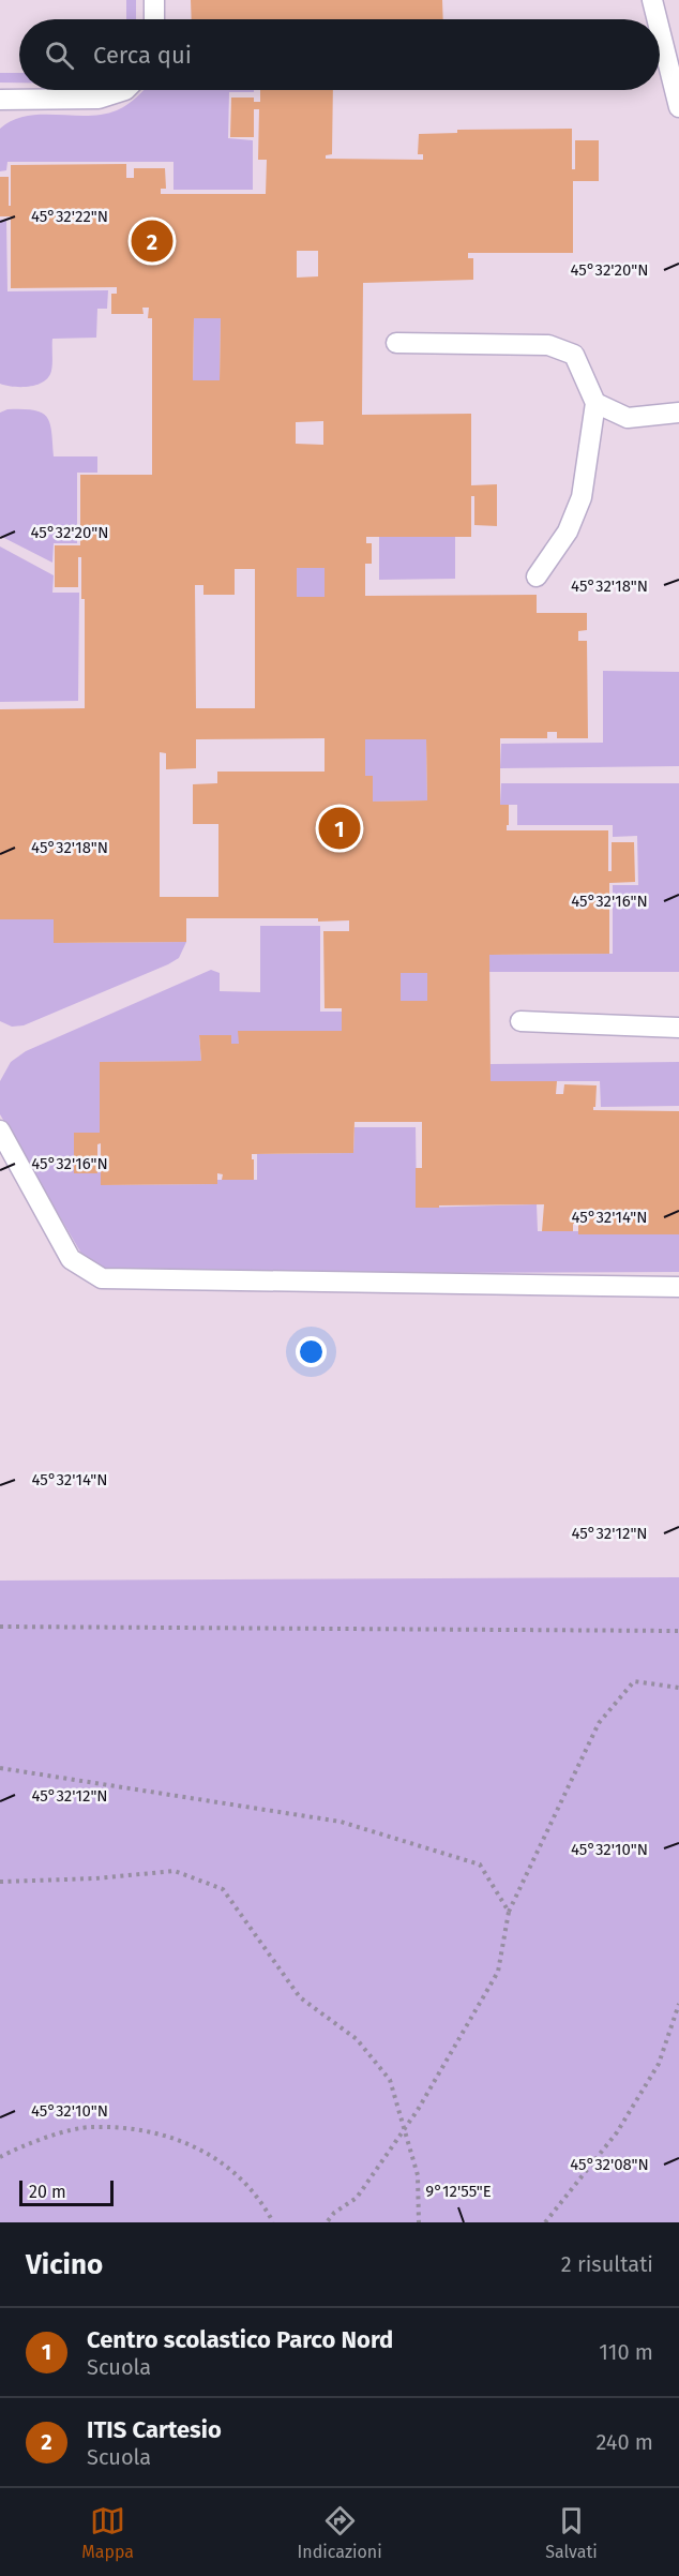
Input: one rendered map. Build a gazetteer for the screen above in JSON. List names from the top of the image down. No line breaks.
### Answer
{"scale_bar":"20 m","page":{"search":"Cerca qui","pins":["2","1"],"scale":"20 m","heading":["Vicino","2 risultati"],"list":[{"mark":"1","name":"Centro scolastico Parco Nord","note":"Scuola","value":"110 m"},{"mark":"2","name":"ITIS Cartesio","note":"Scuola","value":"240 m"}],"nav":["Mappa","Indicazioni","Salvati"]},"coordinates":["45°32'22\"N","45°32'20\"N","45°32'18\"N","45°32'16\"N","45°32'14\"N","45°32'12\"N","45°32'10\"N","45°32'08\"N","9°12'55\"E"]}
